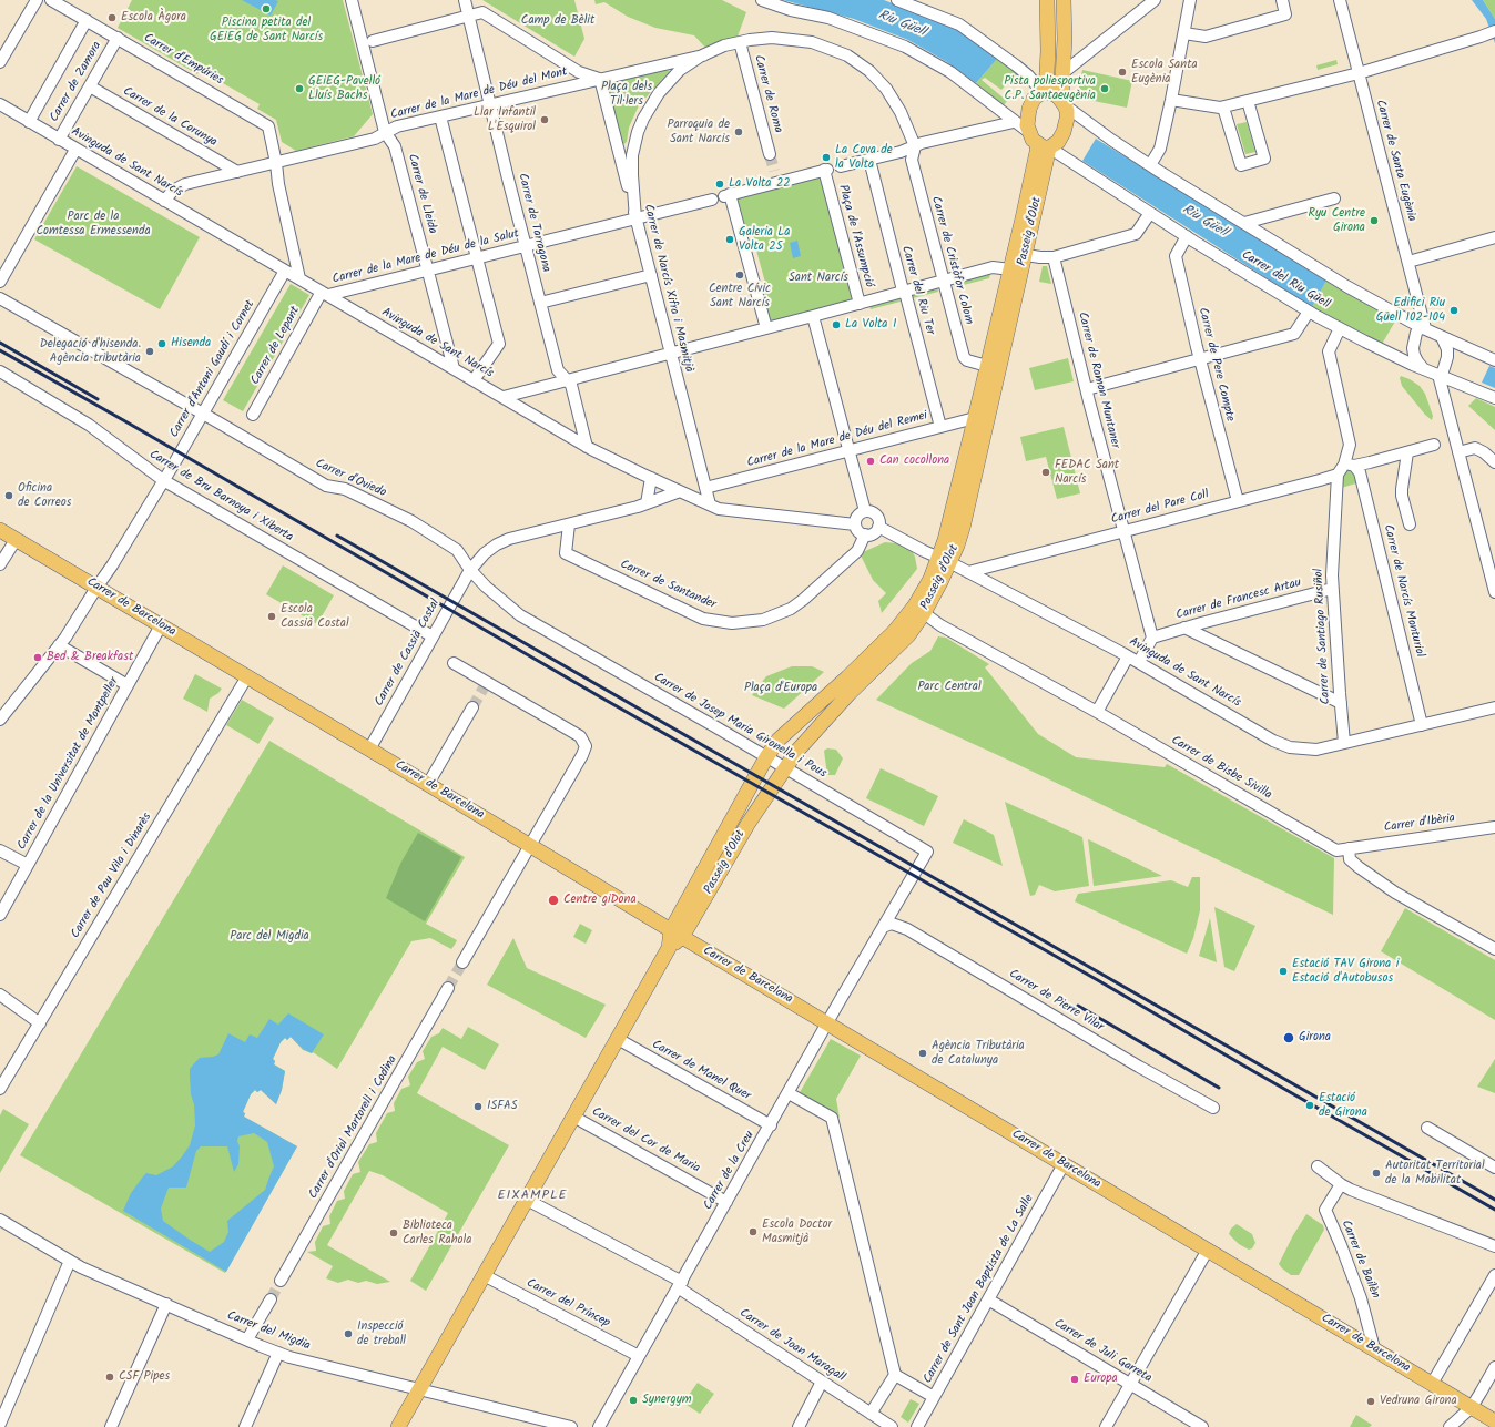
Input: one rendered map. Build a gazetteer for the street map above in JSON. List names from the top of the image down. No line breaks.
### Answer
{"streets":{"main road":["Passeig d'Olot","Carrer de Barcelona"],"street":["Carrer d'Empúries","Carrer de Zamora","Carrer de la Mare de Déu del Mont","Carrer de Roma","Carrer de la Corunya","Carrer de Santa Eugènia","Avinguda de Sant Narcís","Carrer de Lleida","Carrer de Tarragona","Plaça de l'Assumpció","Carrer de la Mare de Déu de la Salut","Carrer de Cristòfor Colom","Carrer del Riu Güell","Carrer de Narcís Xifra i Masmitjà","Carrer del Riu Ter","Carrer de Lepant","Carrer de Pere Compte","Carrer d'Antoni Gaudí i Cornet","Carrer de Ramon Muntaner","Carrer de la Mare de Déu del Remei","Carrer d'Oviedo","Carrer de Bru Barnoya i Xiberta","Carrer del Pare Coll","Carrer de Santander","Carrer de Narcís Monturiol","Carrer de Francesc Artau","Carrer de Santiago Rusiñol","Carrer de Cassià Costal","Carrer de Josep Maria Gironella i Pous","Carrer de la Universitat de Montpeller","Carrer de Bisbe Sivilla","Carrer d'Ibèria","Carrer de Pau Vila i Dinarès","Carrer de Pierre Vilar","Carrer de Manel Quer","Carrer d'Oriol Martorell i Codina","Carrer del Cor de Maria","Carrer de la Creu","Carrer de Bailèn","Carrer de Sant Joan Baptista de La Salle","Carrer del Príncep","Carrer del Migdia","Carrer de Joan Maragall","Carrer de Juli Garreta"]},"crossings":[["Carrer d'Empúries","Carrer de Zamora"],["Carrer d'Empúries","Carrer de la Mare de Déu del Mont"],["Carrer d'Empúries","Avinguda de Sant Narcís"],["Carrer de Zamora","Carrer de la Corunya"],["Carrer de Zamora","Avinguda de Sant Narcís"],["Carrer de la Mare de Déu del Mont","Carrer de la Corunya"],["Carrer de la Mare de Déu del Mont","Avinguda de Sant Narcís"],["Carrer de la Mare de Déu del Mont","Carrer de Lleida"],["Carrer de la Mare de Déu del Mont","Carrer de Tarragona"],["Carrer de la Mare de Déu del Mont","Carrer de Narcís Xifra i Masmitjà"],["Carrer de Santa Eugènia","Carrer del Riu Güell"],["Avinguda de Sant Narcís","Carrer de Lleida"],["Avinguda de Sant Narcís","Carrer de Tarragona"],["Avinguda de Sant Narcís","Passeig d'Olot"],["Avinguda de Sant Narcís","Carrer de la Mare de Déu de la Salut"],["Avinguda de Sant Narcís","Carrer de Narcís Xifra i Masmitjà"],["Avinguda de Sant Narcís","Carrer de Lepant"],["Avinguda de Sant Narcís","Carrer d'Antoni Gaudí i Cornet"],["Avinguda de Sant Narcís","Carrer del Pare Coll"],["Avinguda de Sant Narcís","Carrer de Santander"],["Avinguda de Sant Narcís","Carrer de Narcís Monturiol"],["Avinguda de Sant Narcís","Carrer de Santiago Rusiñol"],["Carrer de Lleida","Carrer de la Mare de Déu de la Salut"],["Carrer de Tarragona","Carrer de la Mare de Déu de la Salut"],["Passeig d'Olot","Carrer de Cristòfor Colom"],["Passeig d'Olot","Carrer del Riu Güell"],["Passeig d'Olot","Carrer de la Mare de Déu del Remei"],["Passeig d'Olot","Carrer de Barcelona"],["Passeig d'Olot","Carrer de Josep Maria Gironella i Pous"],["Passeig d'Olot","Carrer de Bisbe Sivilla"],["Carrer de la Mare de Déu de la Salut","Carrer de Narcís Xifra i Masmitjà"],["Carrer de la Mare de Déu de la Salut","Carrer de Lepant"],["Carrer del Riu Güell","Carrer de Pere Compte"],["Carrer de Narcís Xifra i Masmitjà","Carrer de la Mare de Déu del Remei"],["Carrer del Riu Ter","Carrer de la Mare de Déu del Remei"],["Carrer de Pere Compte","Carrer del Pare Coll"],["Carrer d'Antoni Gaudí i Cornet","Carrer d'Oviedo"],["Carrer d'Antoni Gaudí i Cornet","Carrer de Bru Barnoya i Xiberta"],["Carrer d'Antoni Gaudí i Cornet","Carrer de Barcelona"],["Carrer de Ramon Muntaner","Carrer del Pare Coll"],["Carrer de Ramon Muntaner","Carrer de Francesc Artau"],["Carrer d'Oviedo","Carrer de Cassià Costal"],["Carrer d'Oviedo","Carrer de Josep Maria Gironella i Pous"],["Carrer de Bru Barnoya i Xiberta","Carrer de Cassià Costal"],["Carrer del Pare Coll","Carrer de Santiago Rusiñol"],["Carrer de Francesc Artau","Carrer de Santiago Rusiñol"],["Carrer de Barcelona","Carrer de Cassià Costal"],["Carrer de Barcelona","Carrer de la Universitat de Montpeller"],["Carrer de Barcelona","Carrer de Pau Vila i Dinarès"],["Carrer de Barcelona","Carrer de la Creu"],["Carrer de Barcelona","Carrer de Bailèn"],["Carrer de Barcelona","Carrer de Sant Joan Baptista de La Salle"],["Carrer de Cassià Costal","Carrer de Josep Maria Gironella i Pous"],["Carrer de Josep Maria Gironella i Pous","Carrer de Pierre Vilar"],["Carrer de Josep Maria Gironella i Pous","Carrer de la Creu"],["Carrer de Bisbe Sivilla","Carrer d'Ibèria"],["Carrer de Pierre Vilar","Carrer de la Creu"],["Carrer de Manel Quer","Carrer de la Creu"],["Carrer del Cor de Maria","Carrer de la Creu"],["Carrer de la Creu","Carrer del Príncep"],["Carrer de la Creu","Carrer de Joan Maragall"],["Carrer de Sant Joan Baptista de La Salle","Carrer de Juli Garreta"]],"districts":["EIXAMPLE"],"water":["Riu Güell"],"parks":["Camp de Bèlit","Plaça dels Til·lers","Parc de la Comtessa Ermessenda","Sant Narcís","Parc Central","Plaça d'Europa","Parc del Migdia"],"places":["Piscina petita del GEiEG de Sant Narcís","Escola Àgora","Escola Santa Eugènia","GEiEG-Pavelló Lluís Bachs","Pista poliesportiva C.P. Santaeugènia","Llar Infantil L'Esquirol","Parroquia de Sant Narcis","La Cova de la Volta","La Volta 22","Ryu Centre Girona","Galeria La Volta 25","Centre Cívic Sant Narcís","Edifici Riu Güell 102-104","La Volta 1","Hisenda","Delegació d'hisenda. Agència tributària","Can cocollona","FEDAC Sant Narcís","Oficina de Correos","Escola Cassià Costal","Bed & Breakfast","Centre giDona","Estació TAV Girona i Estació d'Autobusos","Girona","Agència Tributària de Catalunya","Estació de Girona","ISFAS","Autoritat Territorial de la Mobilitat","Escola Doctor Masmitjà","Biblioteca Carles Rahola","Inspecció de treball","CSF Pipes","Europa","Synergym","Vedruna Girona"]}
